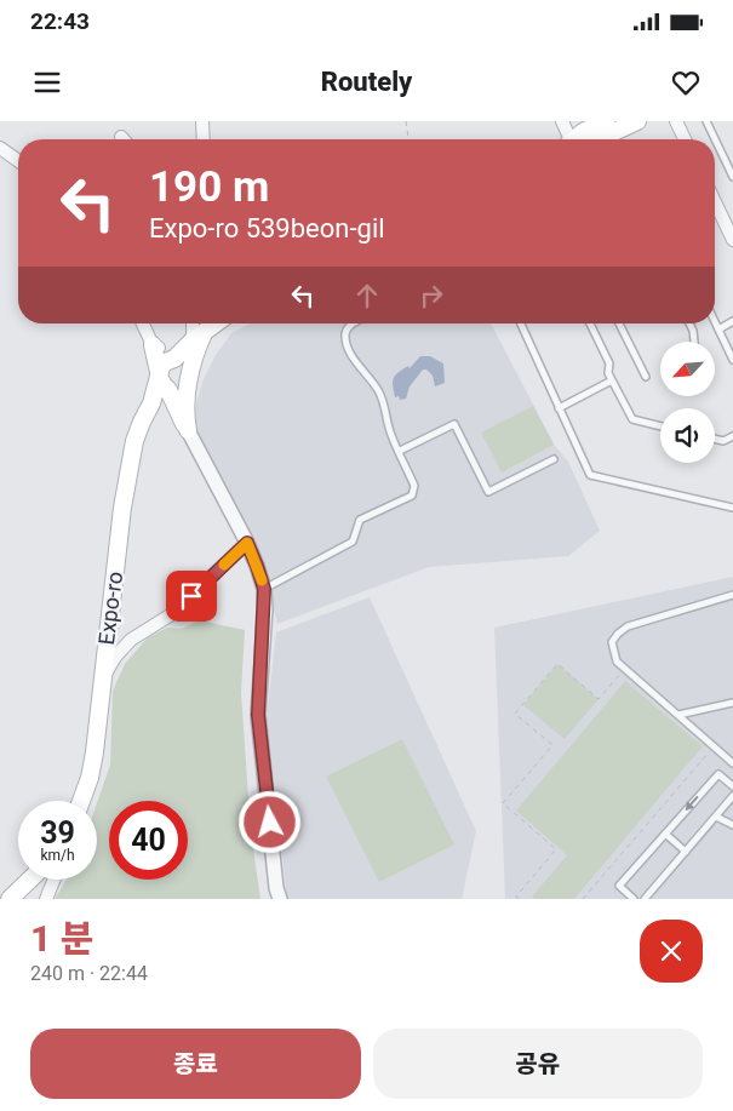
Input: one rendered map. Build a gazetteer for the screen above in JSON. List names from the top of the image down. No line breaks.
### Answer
{"streets":{"main road":["Expo-ro"]},"north":"bottom left","page":{"status":"22:43","header":"Routely","turn":["190 m","Expo-ro 539beon-gil"],"speed":"39 km/h","limit":"40","heading":["1 분","240 m · 22:44"],"buttons":["종료","공유"]}}
